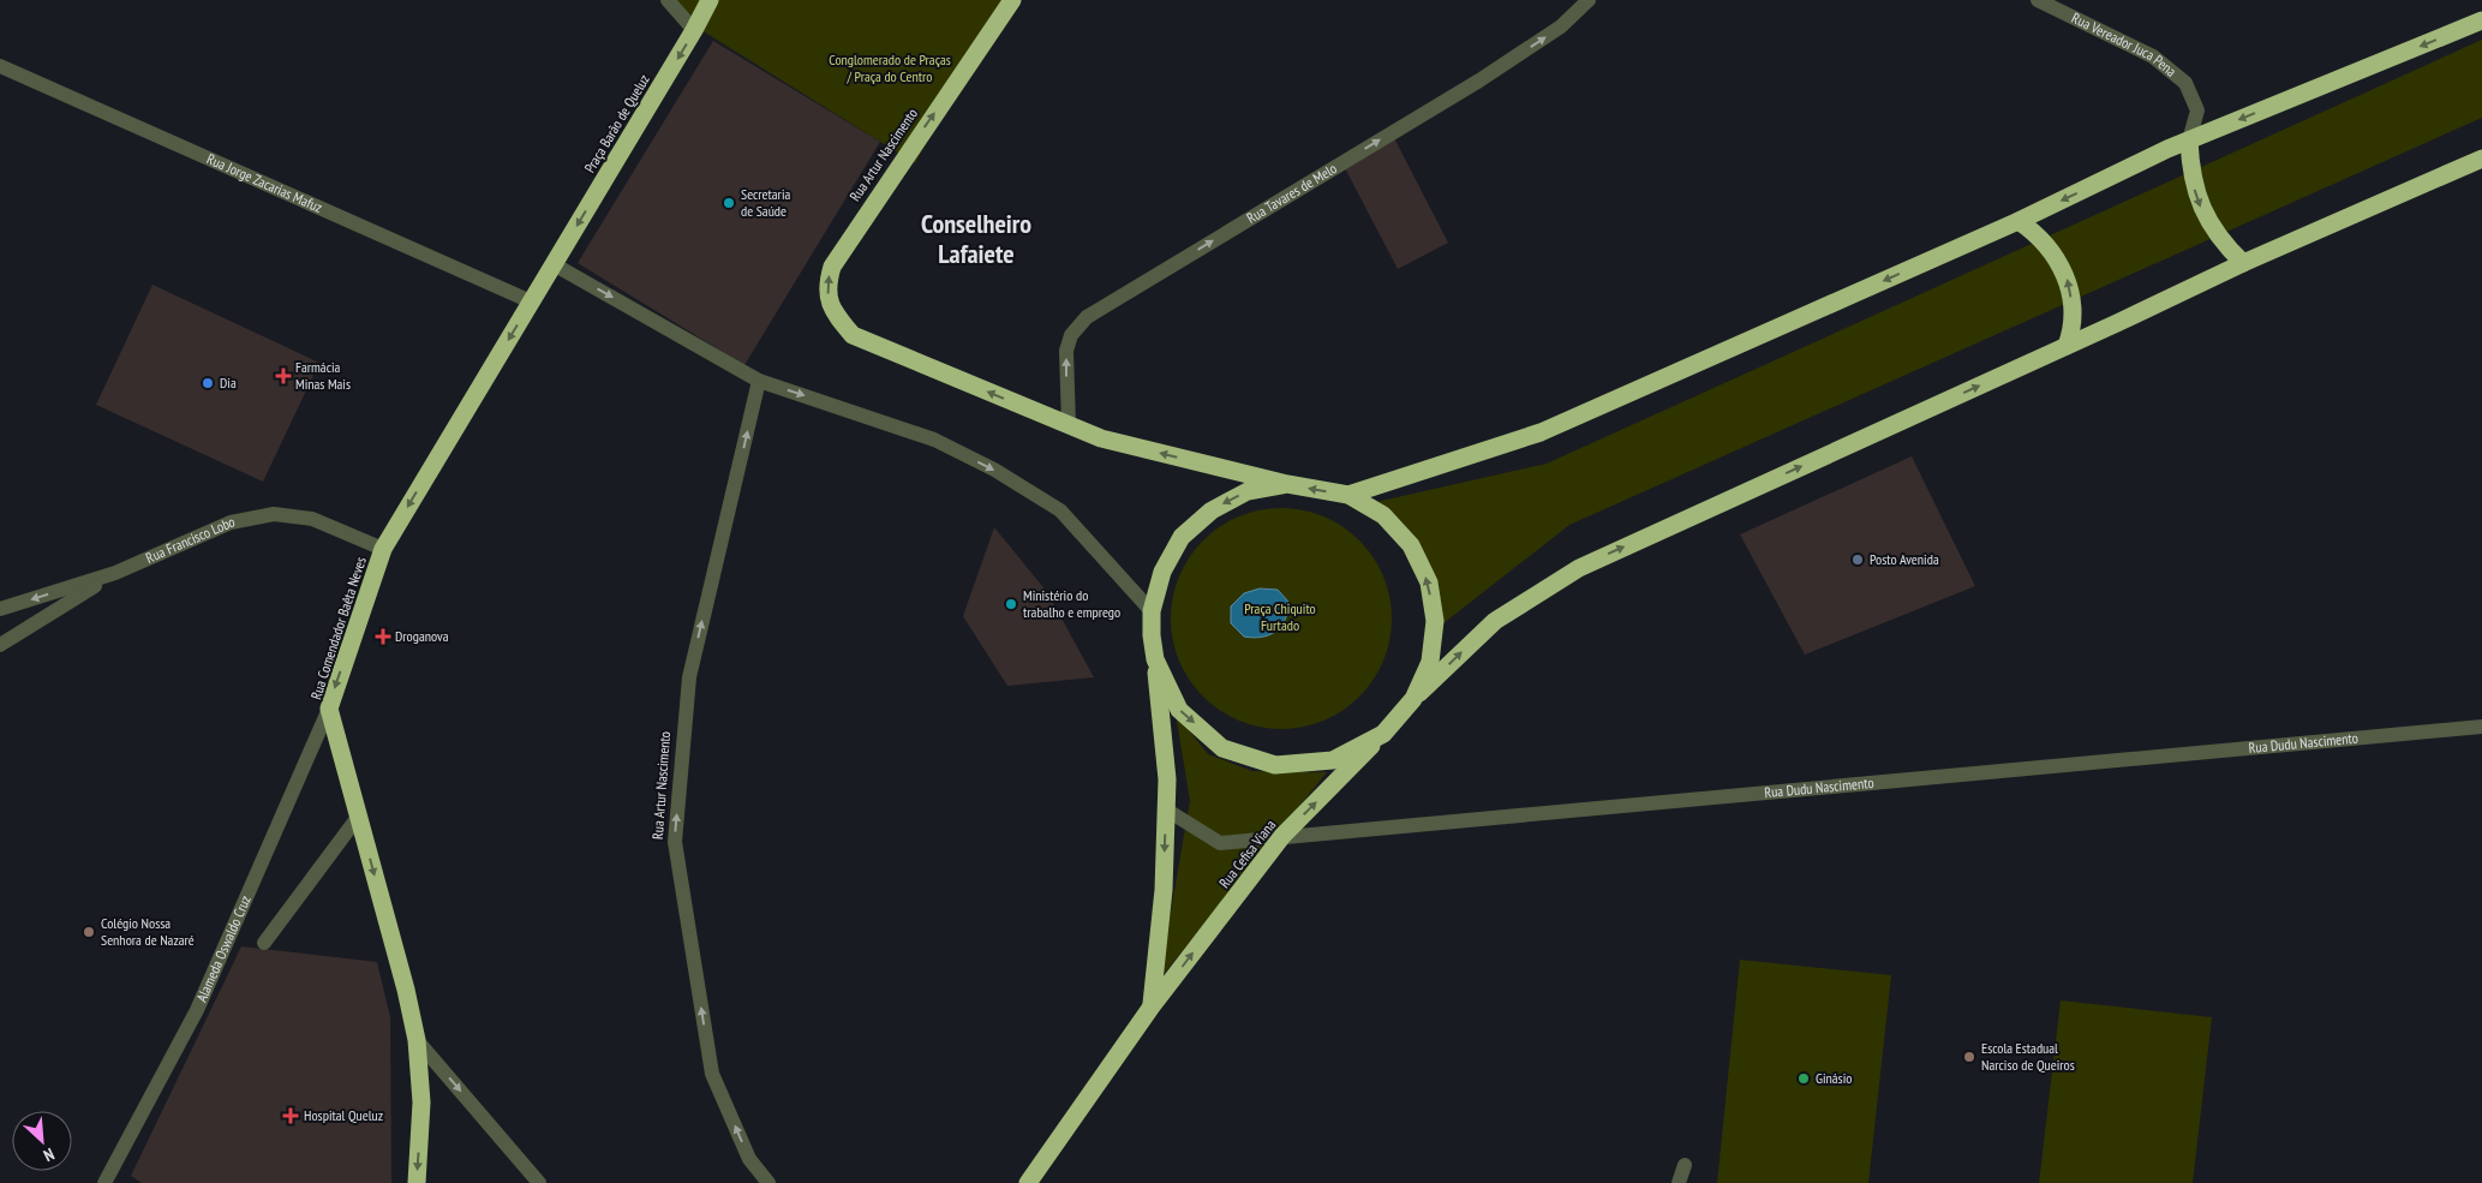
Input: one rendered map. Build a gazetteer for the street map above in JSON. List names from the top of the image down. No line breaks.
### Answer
{"streets":{"highway":["Praça Barão de Queluz","Rua Artur Nascimento","Rua Comendador Baêta Neves","Rua Cefisa Viana"],"street":["Rua Vereador Juca Pena","Rua Jorge Zacarias Mafuz","Rua Tavares de Melo","Rua Francisco Lobo","Rua Dudu Nascimento","Alameda Oswaldo Cruz"]},"crossings":[["Praça Barão de Queluz","Rua Comendador Baêta Neves"],["Rua Artur Nascimento","Rua Tavares de Melo"],["Rua Jorge Zacarias Mafuz","Rua Comendador Baêta Neves"],["Rua Francisco Lobo","Rua Comendador Baêta Neves"],["Rua Comendador Baêta Neves","Alameda Oswaldo Cruz"],["Rua Dudu Nascimento","Rua Cefisa Viana"]],"one_way":["Praça Barão de Queluz","Rua Artur Nascimento","Rua Tavares de Melo","Rua Comendador Baêta Neves"],"districts":["Conselheiro Lafaiete"],"parks":["Conglomerado de Praças / Praça do Centro","Praça Chiquito Furtado"],"places":{"other":["Secretaria de Saúde","Dia","Posto Avenida","Ministério do trabalho e emprego","Colégio Nossa Senhora de Nazaré","Escola Estadual Narciso de Queiros","Ginásio"],"health":["Farmácia Minas Mais","Droganova","Hospital Queluz"]},"north":"bottom right"}
